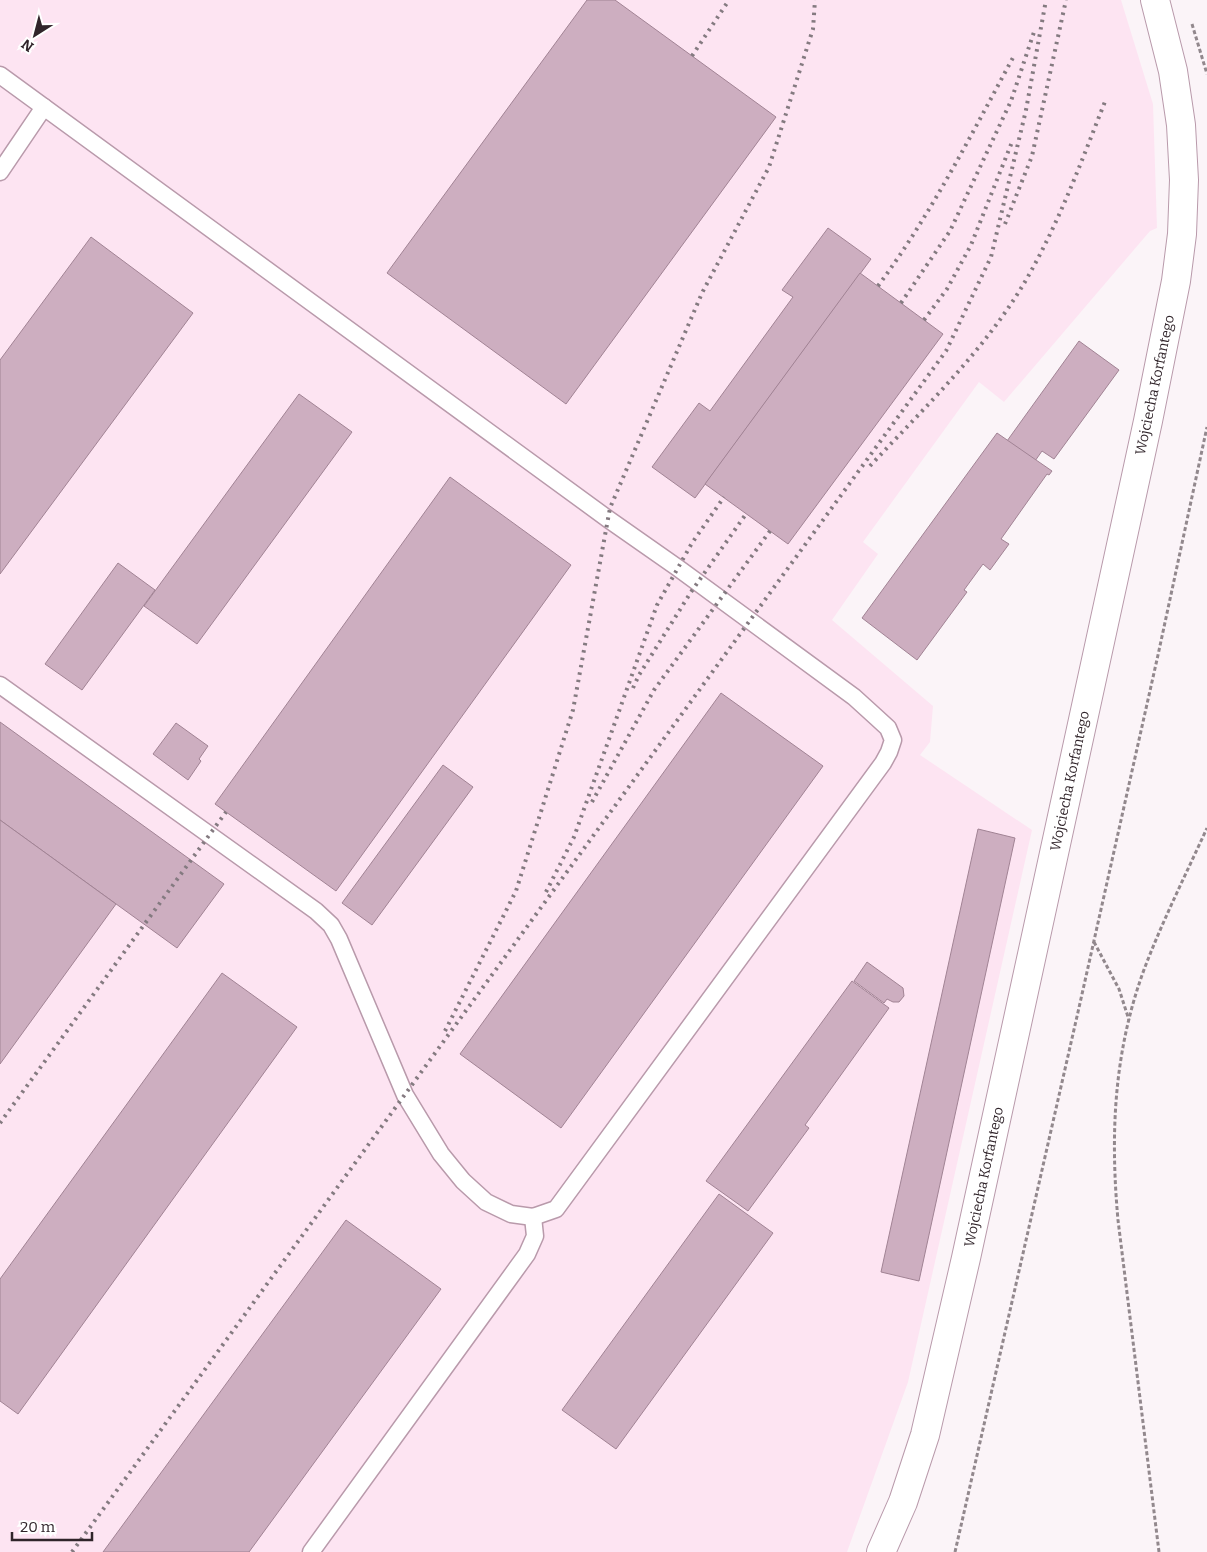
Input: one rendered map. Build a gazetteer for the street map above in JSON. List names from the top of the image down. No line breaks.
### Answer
{"streets":{"street":["Wojciecha Korfantego"]},"scale_bar":"20 m","north":"bottom left"}
